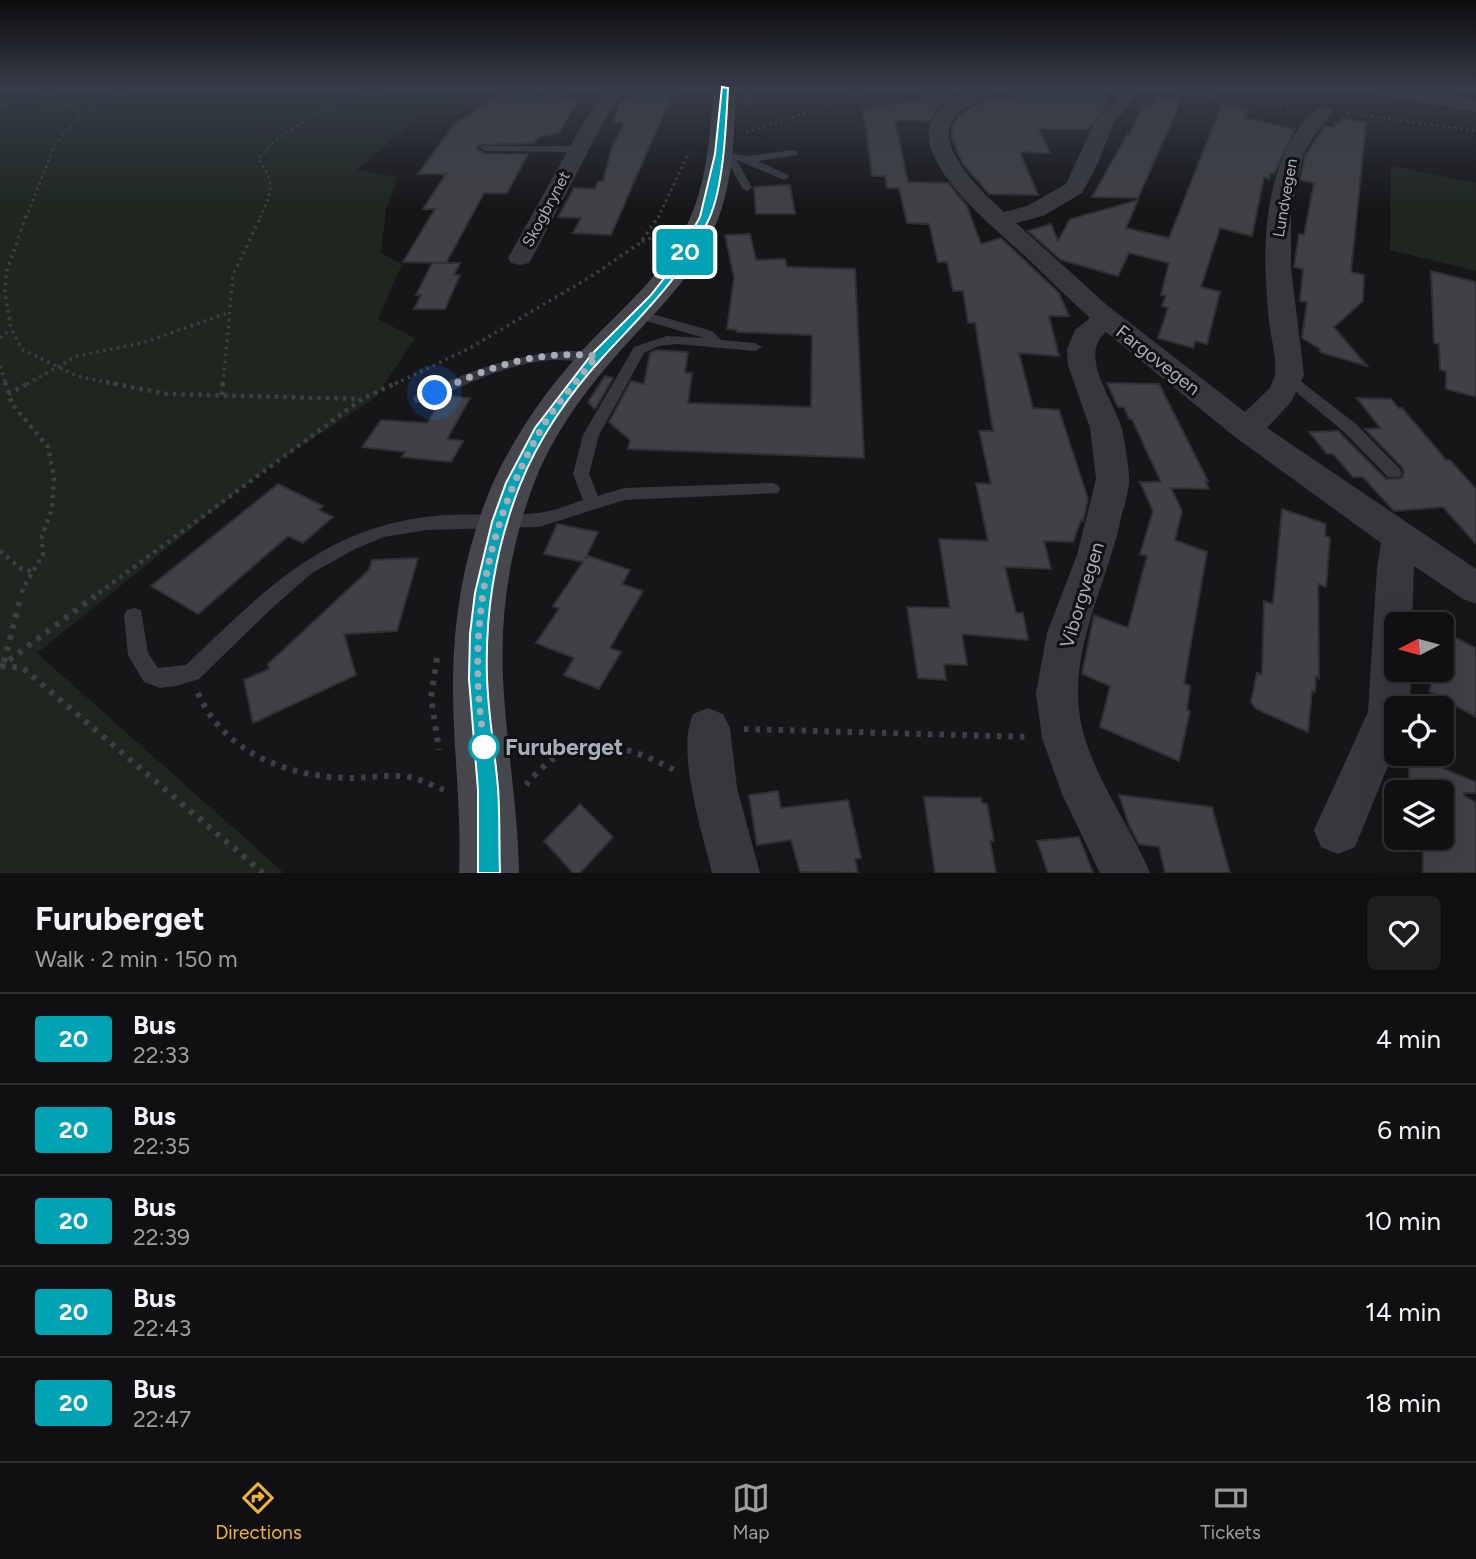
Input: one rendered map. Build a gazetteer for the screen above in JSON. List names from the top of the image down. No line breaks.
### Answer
{"streets":{"street":["Lundvegen","Skogbrynet","Fargovegen","Viborgvegen"]},"crossings":[["Fargovegen","Viborgvegen"]],"places":["Furuberget"],"lines":["bus line 20"],"north":"left","page":{"on_map":"20","heading":["Furuberget","Walk · 2 min · 150 m"],"list":[{"mark":"20","name":"Bus","note":"22:33","value":"4 min"},{"mark":"20","name":"Bus","note":"22:35","value":"6 min"},{"mark":"20","name":"Bus","note":"22:39","value":"10 min"},{"mark":"20","name":"Bus","note":"22:43","value":"14 min"},{"mark":"20","name":"Bus","note":"22:47","value":"18 min"}],"tabs":["Directions","Map","Tickets"]}}
